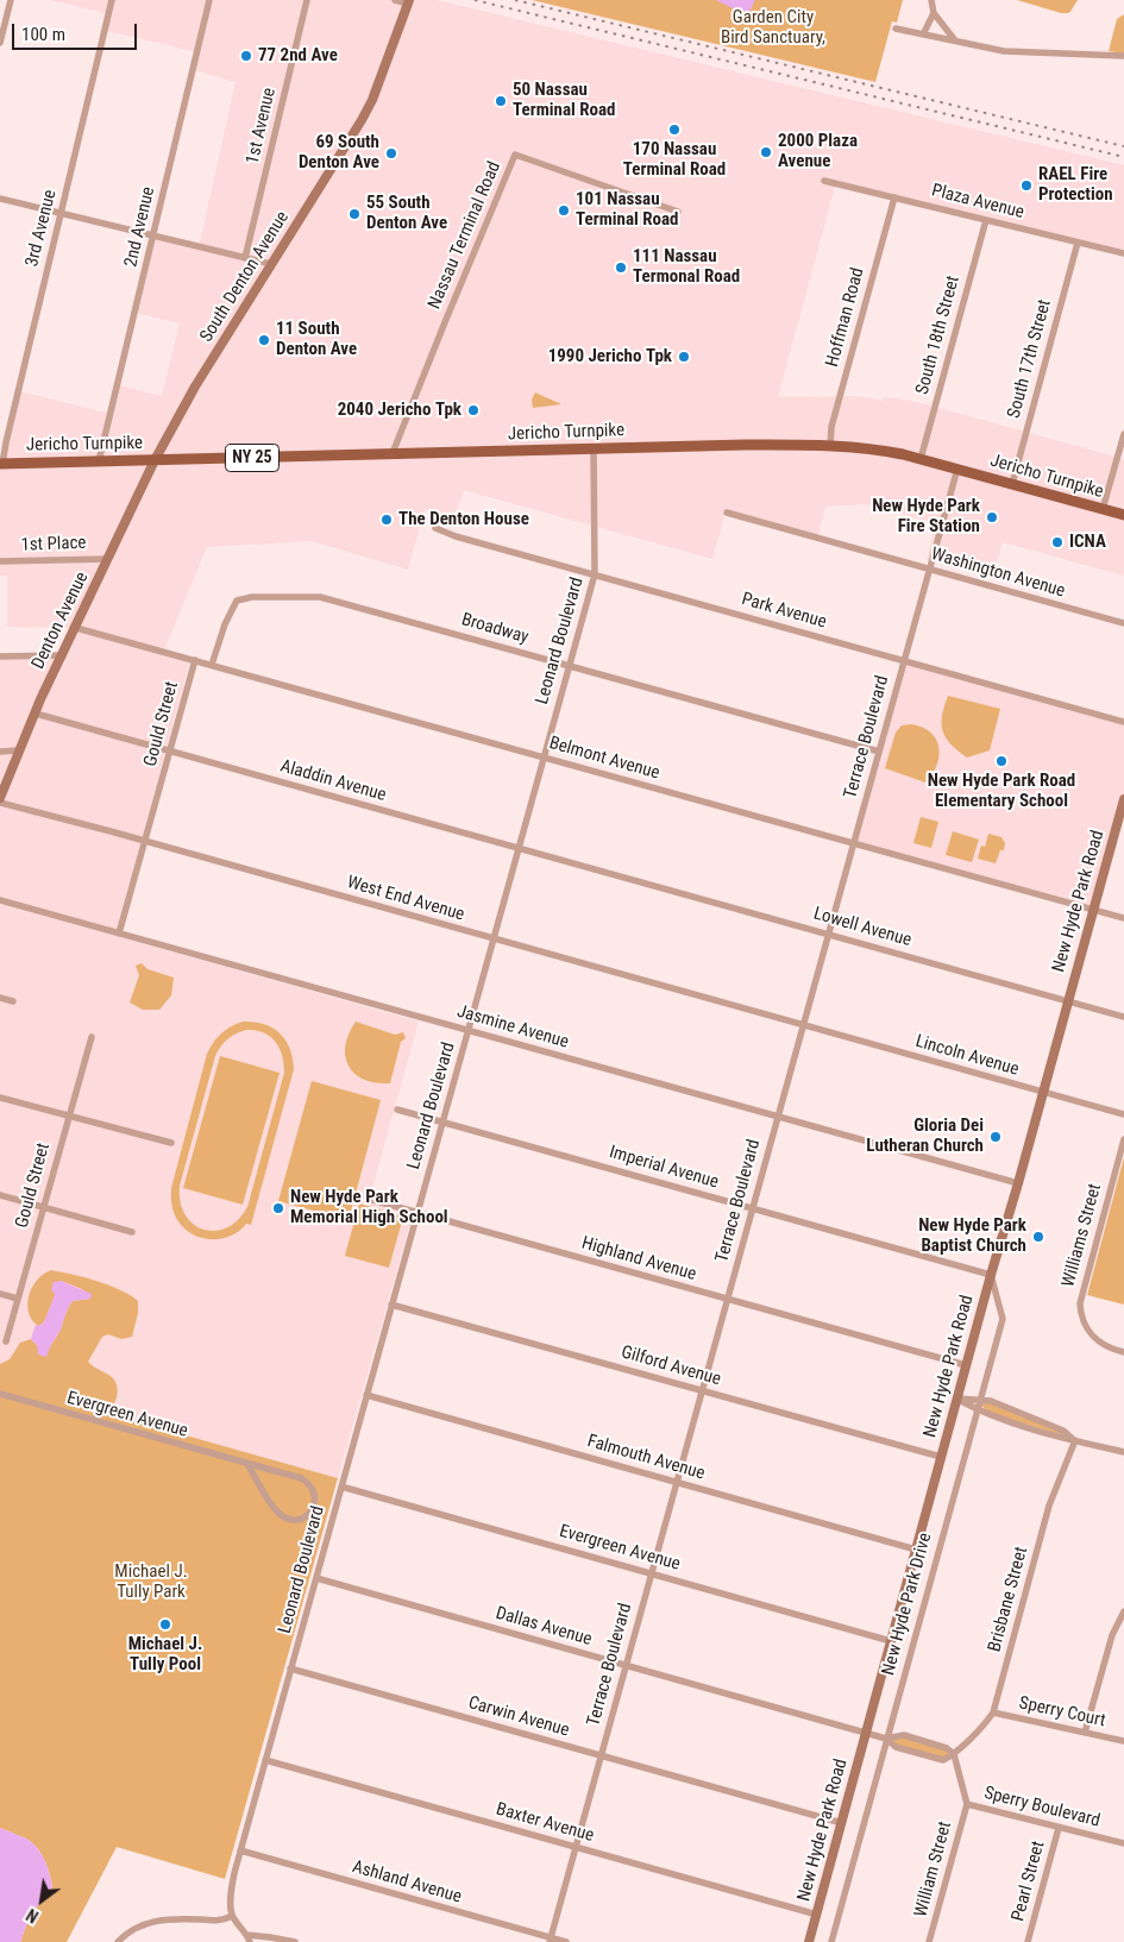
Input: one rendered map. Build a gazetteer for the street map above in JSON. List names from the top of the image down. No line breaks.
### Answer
{"streets":{"main road":["South Denton Avenue","Jericho Turnpike","NY 25","Denton Avenue","New Hyde Park Road"],"street":["1st Avenue","Plaza Avenue","2nd Avenue","3rd Avenue","Nassau Terminal Road","Hoffman Road","South 18th Street","South 17th Street","1st Place","Washington Avenue","Park Avenue","Broadway","Leonard Boulevard","Gould Street","Terrace Boulevard","Belmont Avenue","Aladdin Avenue","West End Avenue","Lowell Avenue","Jasmine Avenue","Lincoln Avenue","Imperial Avenue","Williams Street","Highland Avenue","Gilford Avenue","Evergreen Avenue","Falmouth Avenue","Brisbane Street","New Hyde Park Drive","Dallas Avenue","Sperry Court","Carwin Avenue","Sperry Boulevard","Baxter Avenue","William Street","Pearl Street","Ashland Avenue"]},"crossings":[["Plaza Avenue","Hoffman Road"],["Plaza Avenue","South 18th Street"],["Plaza Avenue","South 17th Street"],["2nd Avenue","Jericho Turnpike"],["3rd Avenue","Jericho Turnpike"],["Nassau Terminal Road","Jericho Turnpike"],["South Denton Avenue","Jericho Turnpike"],["South Denton Avenue","Denton Avenue"],["Hoffman Road","Jericho Turnpike"],["South 18th Street","Jericho Turnpike"],["South 17th Street","Jericho Turnpike"],["Jericho Turnpike","Denton Avenue"],["Jericho Turnpike","Leonard Boulevard"],["Jericho Turnpike","Terrace Boulevard"],["1st Place","Denton Avenue"],["Washington Avenue","Terrace Boulevard"],["Park Avenue","Leonard Boulevard"],["Park Avenue","Terrace Boulevard"],["Denton Avenue","Belmont Avenue"],["Denton Avenue","Aladdin Avenue"],["Broadway","Leonard Boulevard"],["Broadway","Terrace Boulevard"],["Broadway","Belmont Avenue"],["Leonard Boulevard","Belmont Avenue"],["Leonard Boulevard","Aladdin Avenue"],["Leonard Boulevard","West End Avenue"],["Leonard Boulevard","Jasmine Avenue"],["Leonard Boulevard","Imperial Avenue"],["Leonard Boulevard","Highland Avenue"],["Leonard Boulevard","Gilford Avenue"],["Leonard Boulevard","Evergreen Avenue"],["Leonard Boulevard","Falmouth Avenue"],["Leonard Boulevard","Dallas Avenue"],["Leonard Boulevard","Carwin Avenue"],["Leonard Boulevard","Baxter Avenue"],["Leonard Boulevard","Ashland Avenue"],["Gould Street","Belmont Avenue"],["Gould Street","Aladdin Avenue"],["Gould Street","West End Avenue"],["Gould Street","Jasmine Avenue"],["Terrace Boulevard","Belmont Avenue"],["Terrace Boulevard","West End Avenue"],["Terrace Boulevard","Lowell Avenue"],["Terrace Boulevard","Jasmine Avenue"],["Terrace Boulevard","Lincoln Avenue"],["Terrace Boulevard","Imperial Avenue"],["Terrace Boulevard","Highland Avenue"],["Terrace Boulevard","Gilford Avenue"],["Terrace Boulevard","Evergreen Avenue"],["Terrace Boulevard","Falmouth Avenue"],["Terrace Boulevard","Dallas Avenue"],["Terrace Boulevard","Carwin Avenue"],["Terrace Boulevard","Baxter Avenue"],["Terrace Boulevard","Ashland Avenue"],["Belmont Avenue","New Hyde Park Road"],["Aladdin Avenue","Lowell Avenue"],["West End Avenue","Lincoln Avenue"],["New Hyde Park Road","Lowell Avenue"],["New Hyde Park Road","Jasmine Avenue"],["New Hyde Park Road","Lincoln Avenue"],["New Hyde Park Road","Imperial Avenue"],["New Hyde Park Road","Highland Avenue"],["New Hyde Park Road","Gilford Avenue"],["New Hyde Park Road","Evergreen Avenue"],["New Hyde Park Road","Falmouth Avenue"],["New Hyde Park Road","New Hyde Park Drive"],["New Hyde Park Road","Dallas Avenue"],["New Hyde Park Road","Carwin Avenue"],["New Hyde Park Road","Baxter Avenue"],["Imperial Avenue","New Hyde Park Drive"],["Brisbane Street","Sperry Court"],["Brisbane Street","Sperry Boulevard"],["Sperry Boulevard","William Street"],["Sperry Boulevard","Pearl Street"]],"parks":["Garden City Bird Sanctuary,","Michael J. Tully Park"],"places":["77 2nd Ave","50 Nassau Terminal Road","170 Nassau Terminal Road","2000 Plaza Avenue","69 South Denton Ave","RAEL Fire Protection","101 Nassau Terminal Road","55 South Denton Ave","111 Nassau Termonal Road","11 South Denton Ave","1990 Jericho Tpk","2040 Jericho Tpk","New Hyde Park Fire Station","The Denton House","ICNA","New Hyde Park Road Elementary School","Gloria Dei Lutheran Church","New Hyde Park Memorial High School","New Hyde Park Baptist Church","Michael J. Tully Pool"],"scale_bar":"100 m","north":"bottom left"}
